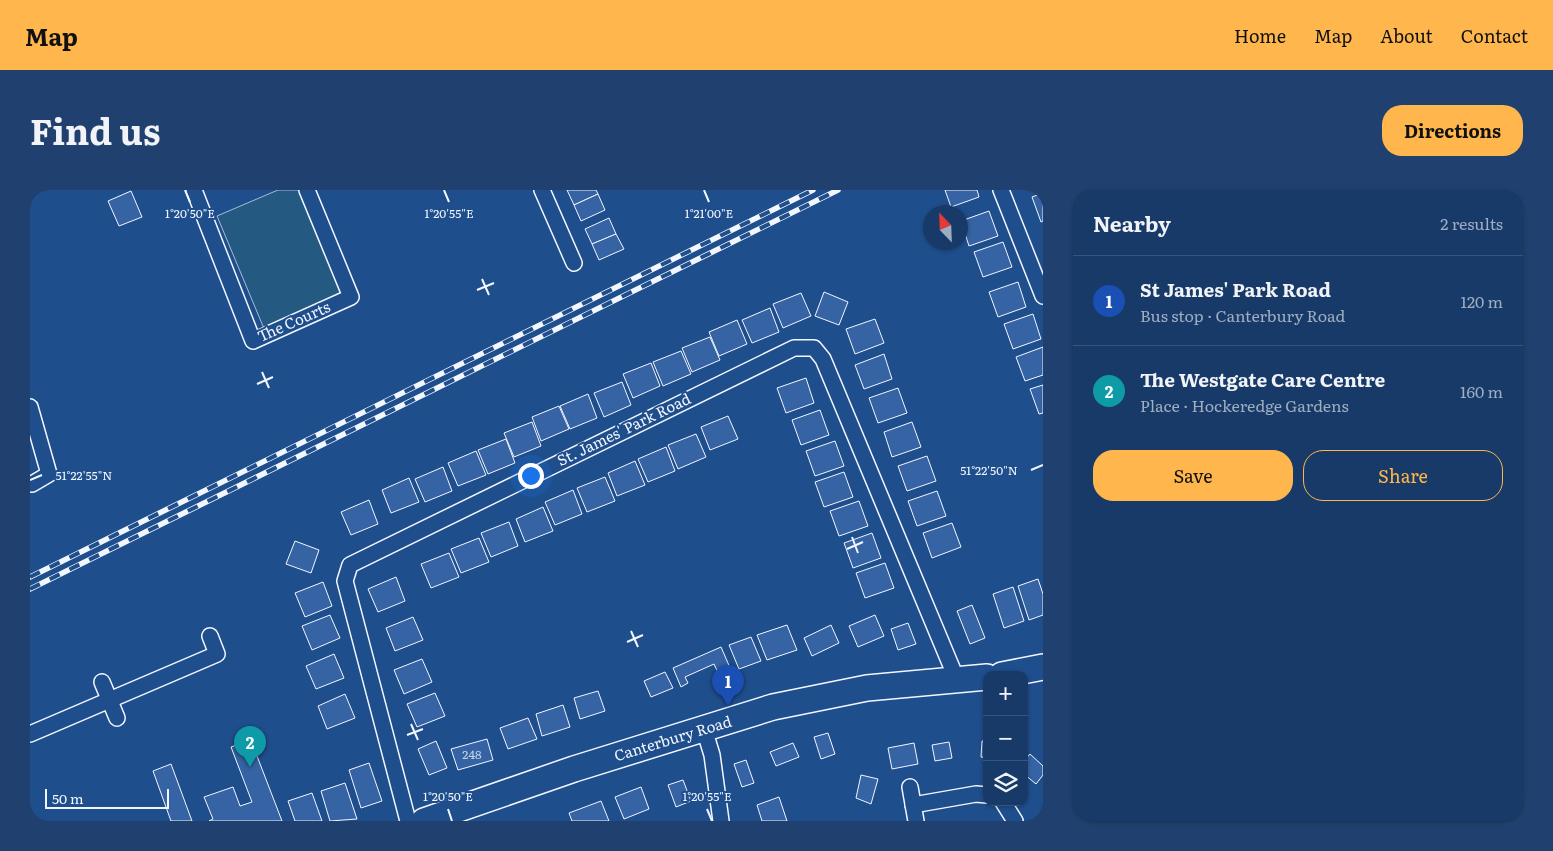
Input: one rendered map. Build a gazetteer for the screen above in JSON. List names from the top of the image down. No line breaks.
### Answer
{"streets":{"highway":["Canterbury Road"],"street":["The Courts","St. James' Park Road"]},"crossings":[["St. James' Park Road","Canterbury Road"]],"house_numbers":["248"],"scale_bar":"50 m","north":"top left","page":{"header":"Map","nav":["Home","Map","About","Contact"],"title":"Find us","buttons":["Directions",["Save","Share"]],"heading":["Nearby","2 results"],"list":[{"mark":"1","name":"St James' Park Road","note":"Bus stop · Canterbury Road","value":"120 m"},{"mark":"2","name":"The Westgate Care Centre","note":"Place · Hockeredge Gardens","value":"160 m"}],"pins":["1","2"],"map_buttons":["+","−"],"scale":"50 m"},"coordinates":["1°20'50\"E","1°20'55\"E","1°21'00\"E","51°22'50\"N","51°22'55\"N"]}
